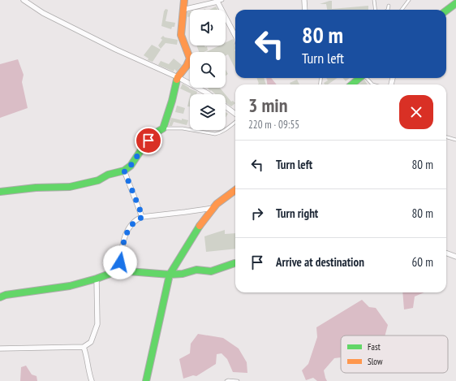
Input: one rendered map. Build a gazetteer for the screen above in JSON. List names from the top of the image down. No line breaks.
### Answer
{"legend":["Fast","Slow"],"page":{"turn":["80 m","Turn left"],"heading":["3 min","220 m · 09:55"],"list":[{"name":"Turn left","value":"80 m"},{"name":"Turn right","value":"80 m"},{"name":"Arrive at destination","value":"60 m"}]}}
